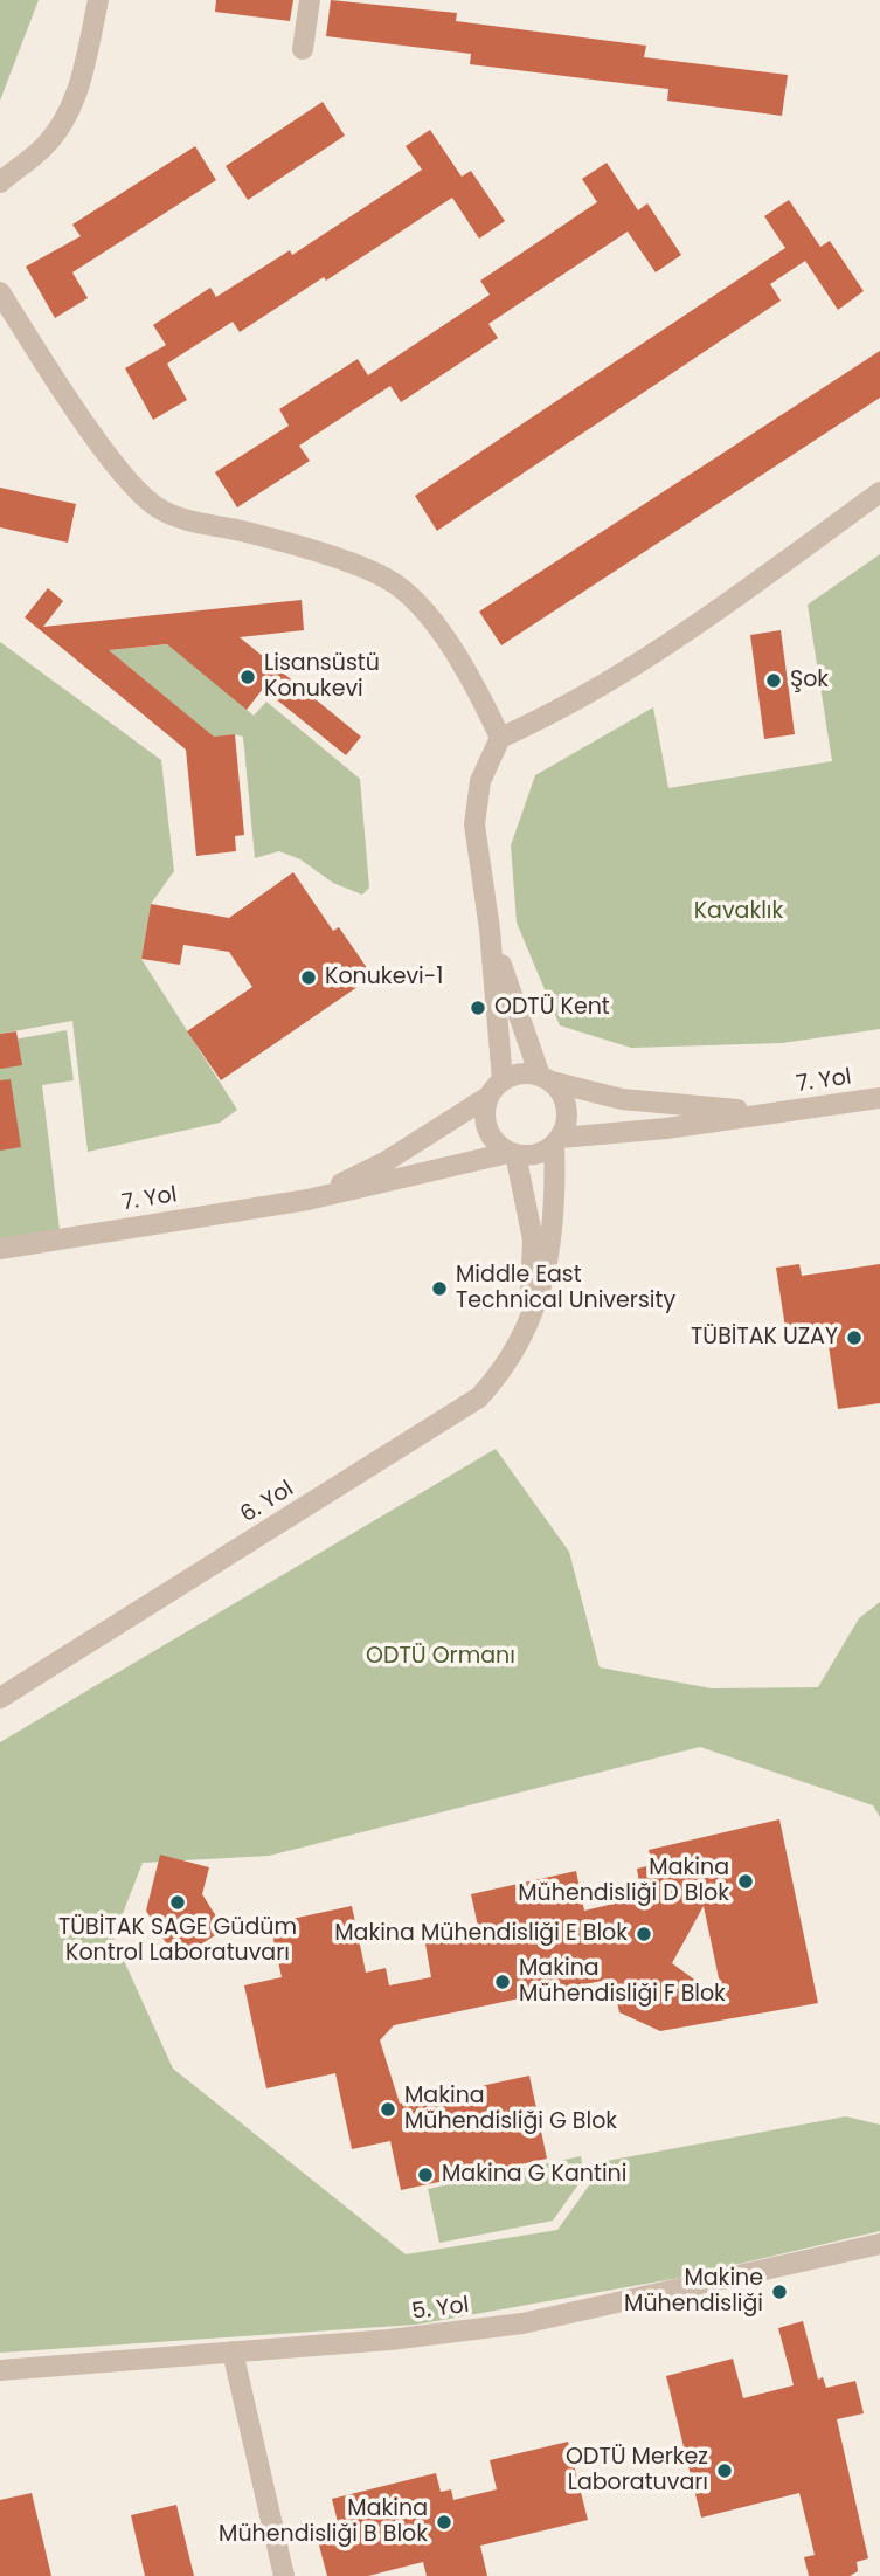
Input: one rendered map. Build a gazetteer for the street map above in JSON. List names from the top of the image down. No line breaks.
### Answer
{"streets":{"street":["7. Yol","6. Yol","5. Yol"]},"crossings":[["7. Yol","6. Yol"]],"parks":["Kavaklık","ODTÜ Ormanı"],"places":["Lisansüstü Konukevi","Şok","Konukevi-1","ODTÜ Kent","Middle East Technical University","TÜBİTAK UZAY","Makina Mühendisliği D Blok","TÜBİTAK SAGE Güdüm Kontrol Laboratuvarı","Makina Mühendisliği E Blok","Makina Mühendisliği F Blok","Makina Mühendisliği G Blok","Makina G Kantini","Makine Mühendisliği","ODTÜ Merkez Laboratuvarı","Makina Mühendisliği B Blok"]}
